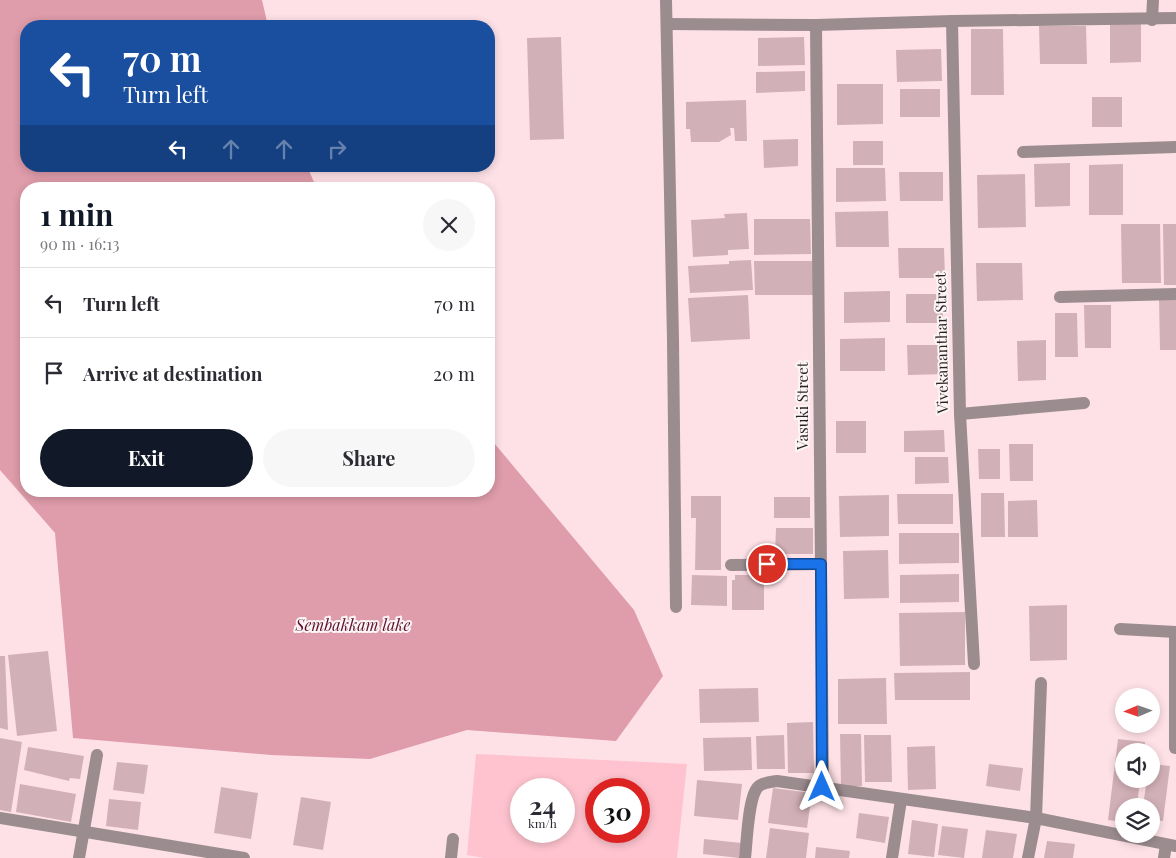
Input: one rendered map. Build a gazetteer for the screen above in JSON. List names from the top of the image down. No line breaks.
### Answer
{"streets":{"street":["Vivekananthar Street","Vasuki Street"]},"water":["Sembakkam lake"],"north":"left","page":{"turn":["70 m","Turn left"],"heading":["1 min","90 m · 16:13"],"list":[{"name":"Turn left","value":"70 m"},{"name":"Arrive at destination","value":"20 m"}],"buttons":["Exit","Share"],"speed":"24 km/h","limit":"30"}}
